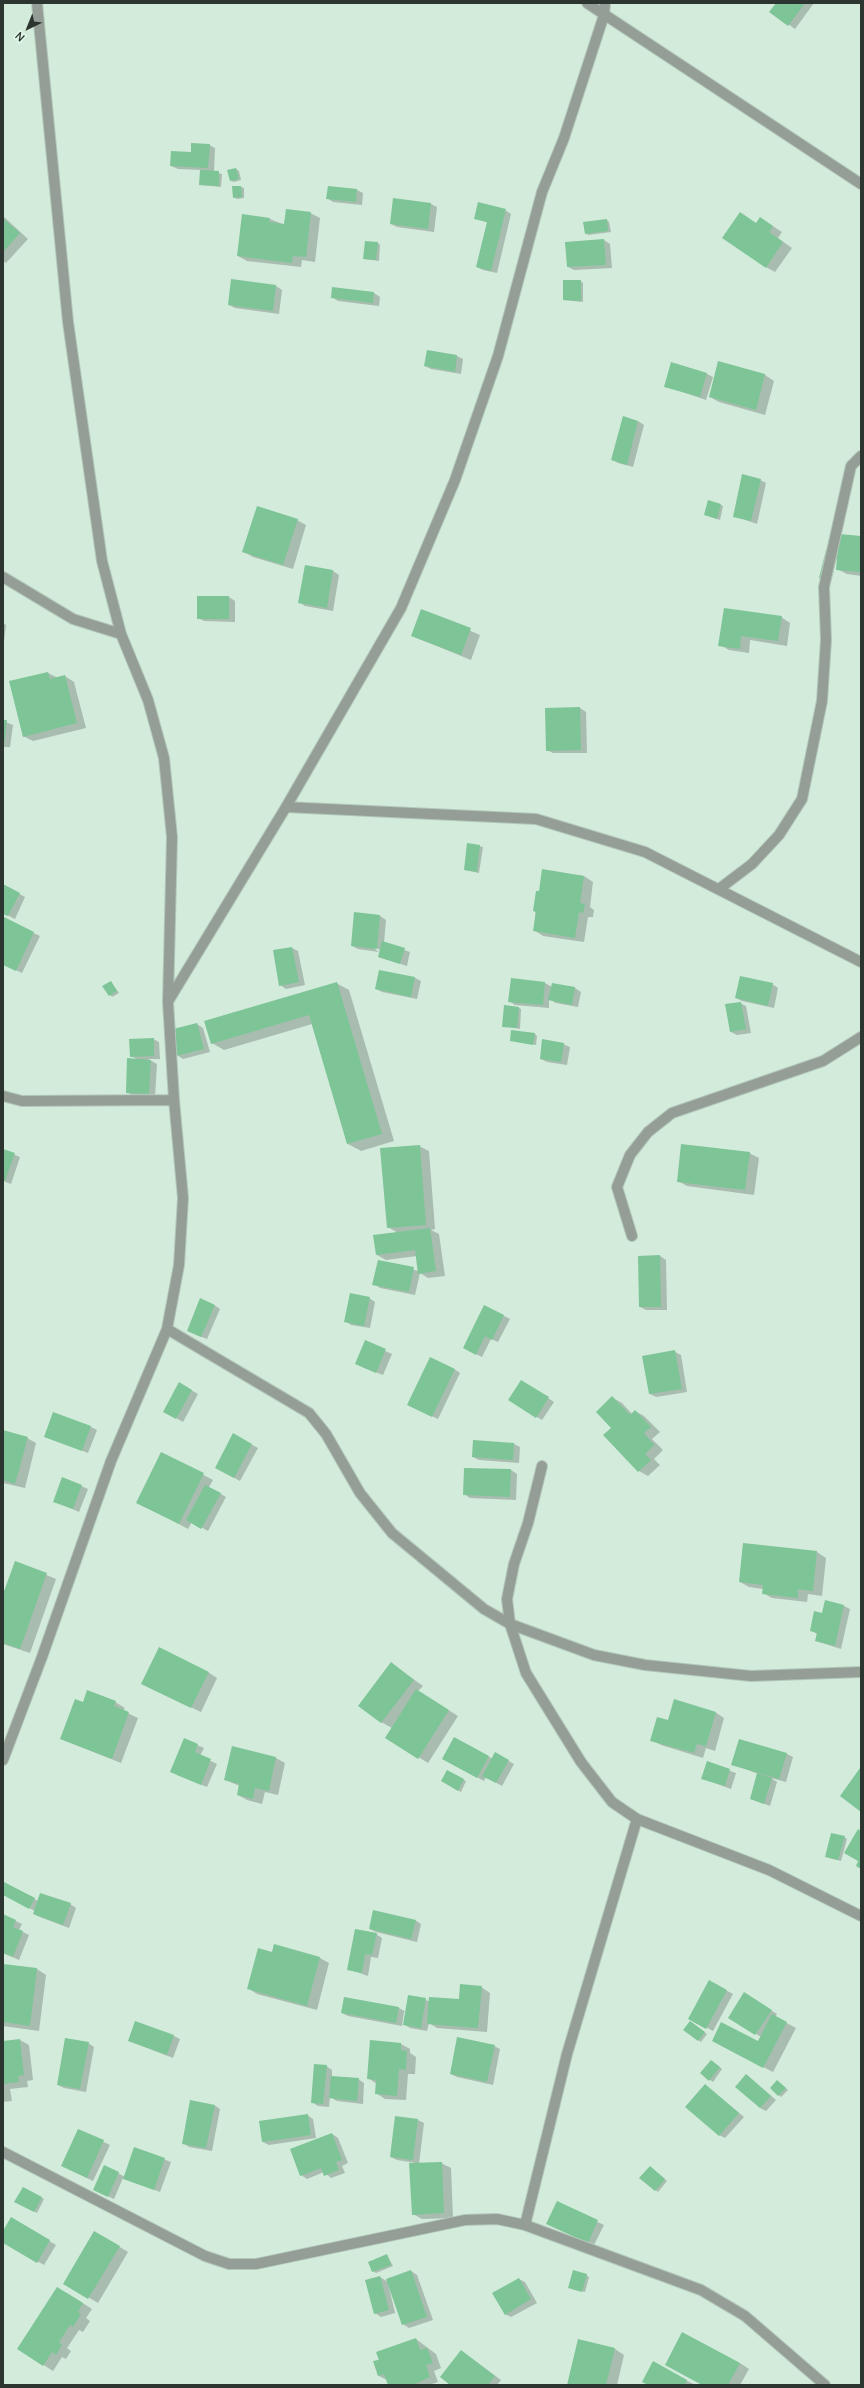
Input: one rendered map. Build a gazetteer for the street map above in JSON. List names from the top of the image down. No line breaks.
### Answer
{"north":"bottom left"}
